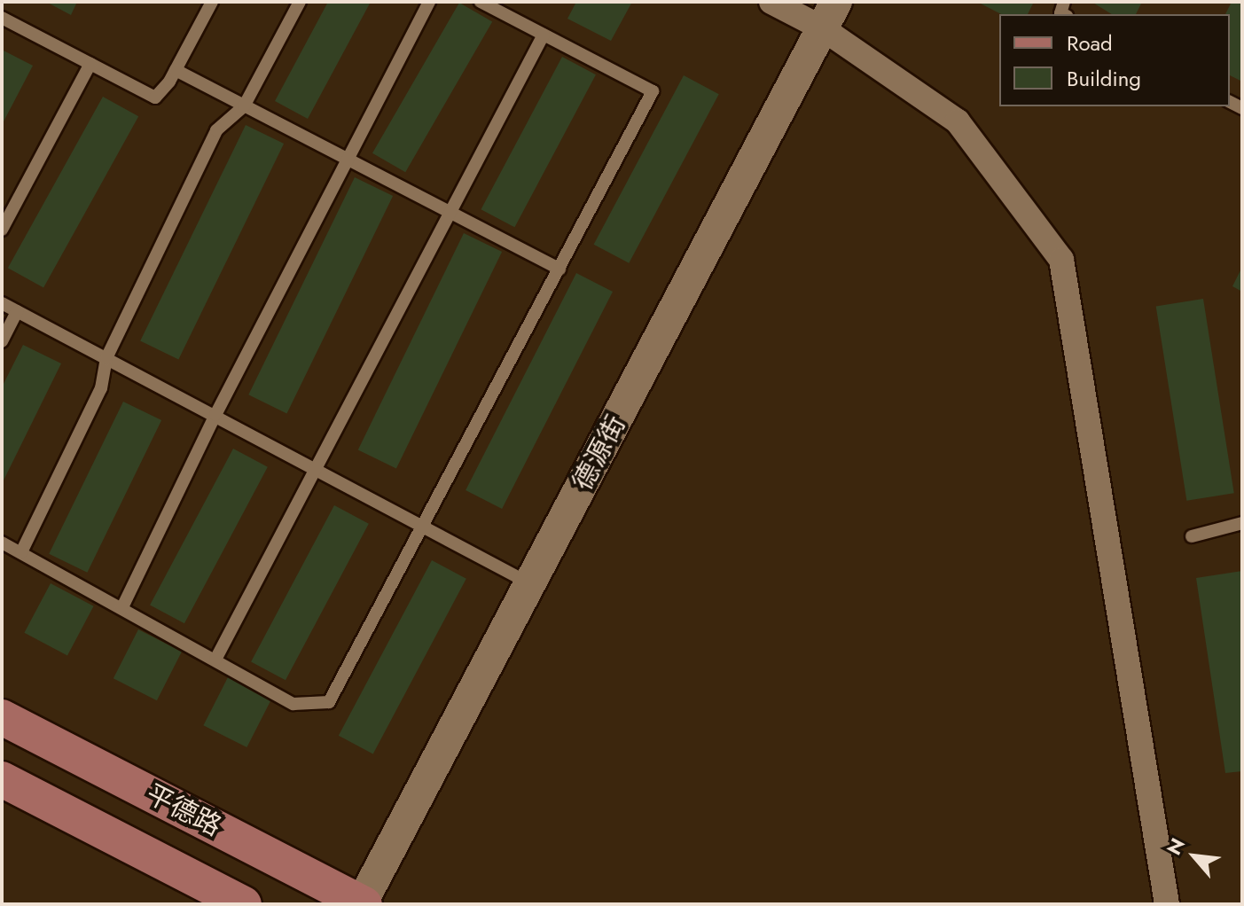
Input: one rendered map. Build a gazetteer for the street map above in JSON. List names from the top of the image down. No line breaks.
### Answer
{"streets":{"main road":["平德路"],"street":["德源街"]},"crossings":[["德源街","平德路"]],"legend":["Road","Building"],"north":"top left"}
